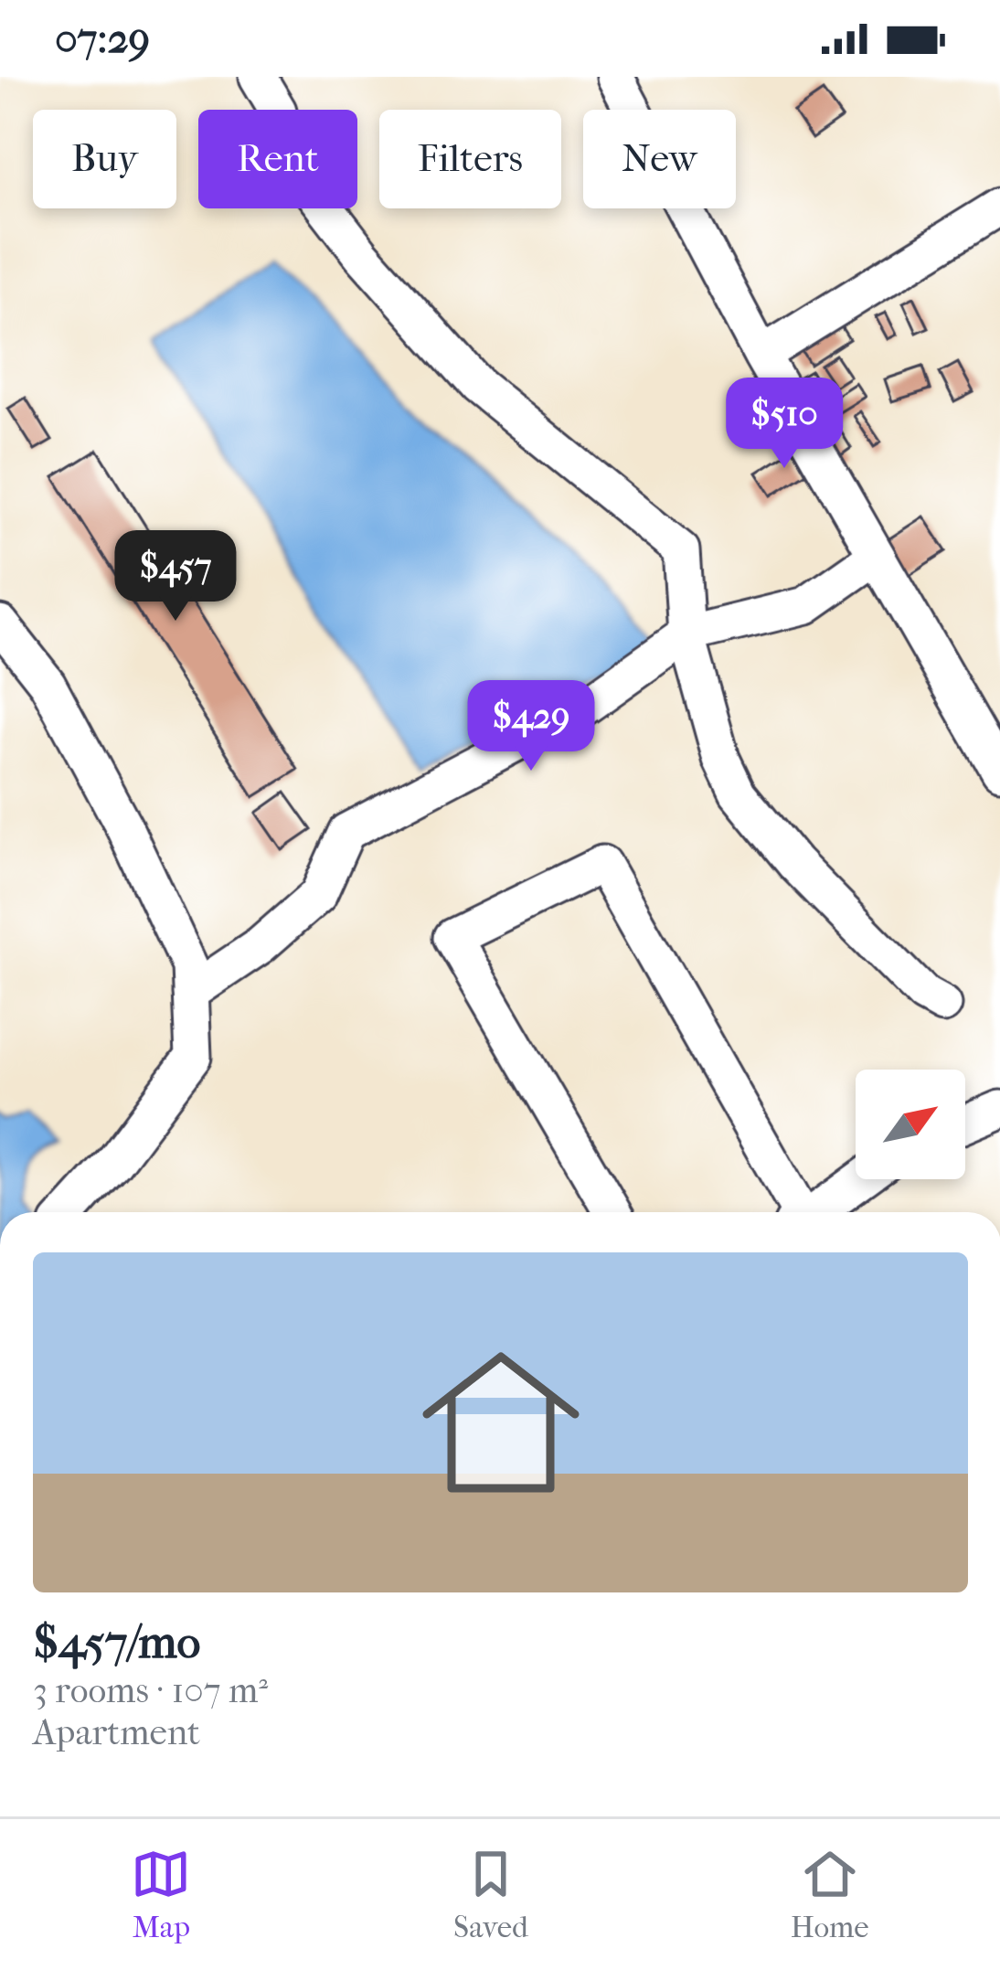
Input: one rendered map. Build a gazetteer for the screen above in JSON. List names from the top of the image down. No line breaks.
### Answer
{"north":"top right","page":{"status":"07:29","chip":["Buy","Rent","Filters","New"],"price":["$510","$457","$429"],"list":[{"name":"$457/mo","note":"3 rooms · 107 m² · Apartment"}],"tabs":["Map","Saved","Home"]}}
